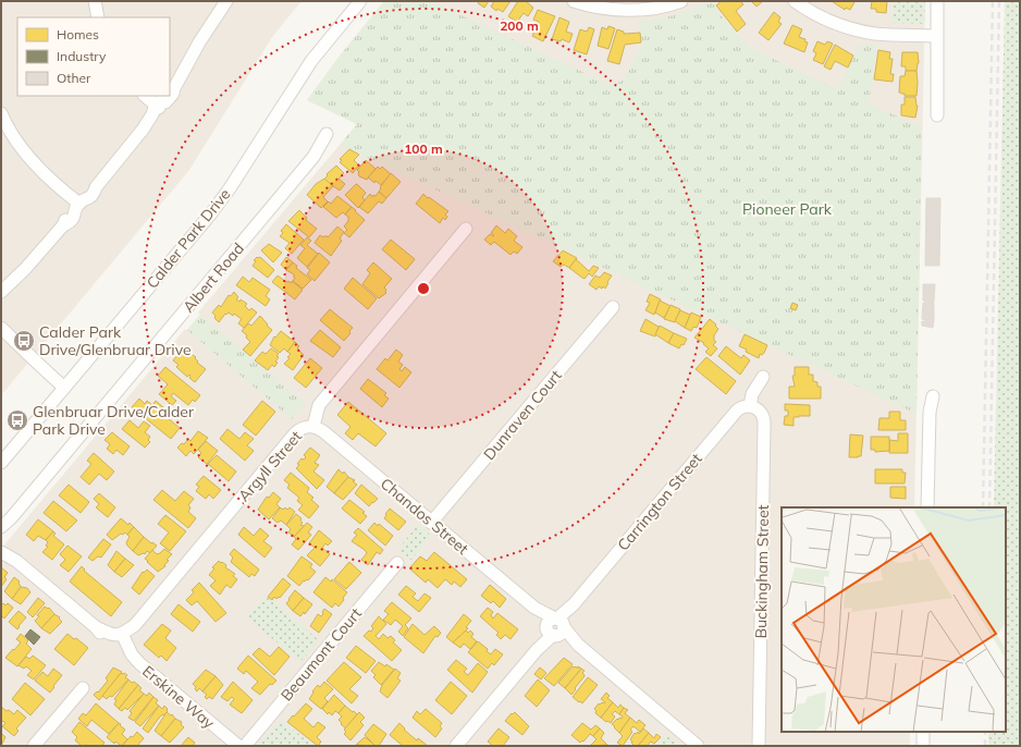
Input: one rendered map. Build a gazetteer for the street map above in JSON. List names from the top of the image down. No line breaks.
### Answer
{"streets":{"street":["Calder Park Drive","Albert Road","Dunraven Court","Argyll Street","Carrington Street","Chandos Street","Buckingham Street","Beaumont Court","Erskine Way"]},"crossings":[["Dunraven Court","Chandos Street"],["Argyll Street","Chandos Street"],["Argyll Street","Erskine Way"],["Carrington Street","Chandos Street"],["Carrington Street","Buckingham Street"]],"parks":["Pioneer Park"],"places":{"bus stop":["Calder Park Drive/Glenbruar Drive","Glenbruar Drive/Calder Park Drive"]},"legend":["Homes","Industry","Other"],"rings":["200 m","100 m"]}
